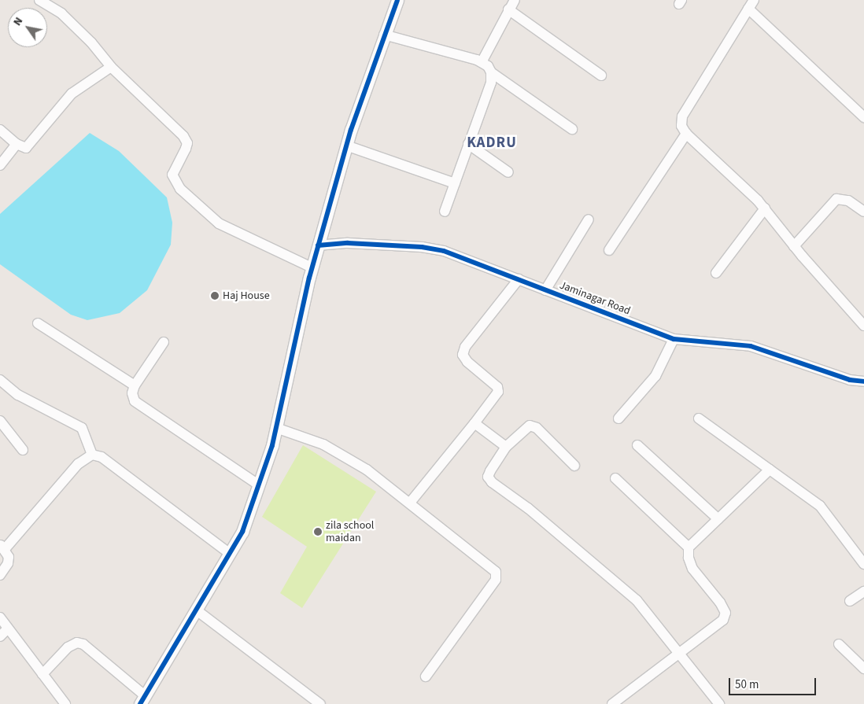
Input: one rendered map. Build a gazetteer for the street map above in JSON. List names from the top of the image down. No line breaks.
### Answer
{"streets":{"street":["Jaminagar Road"]},"districts":["KADRU"],"places":["Haj House","zila school maidan"],"scale_bar":"50 m","north":"top left"}
